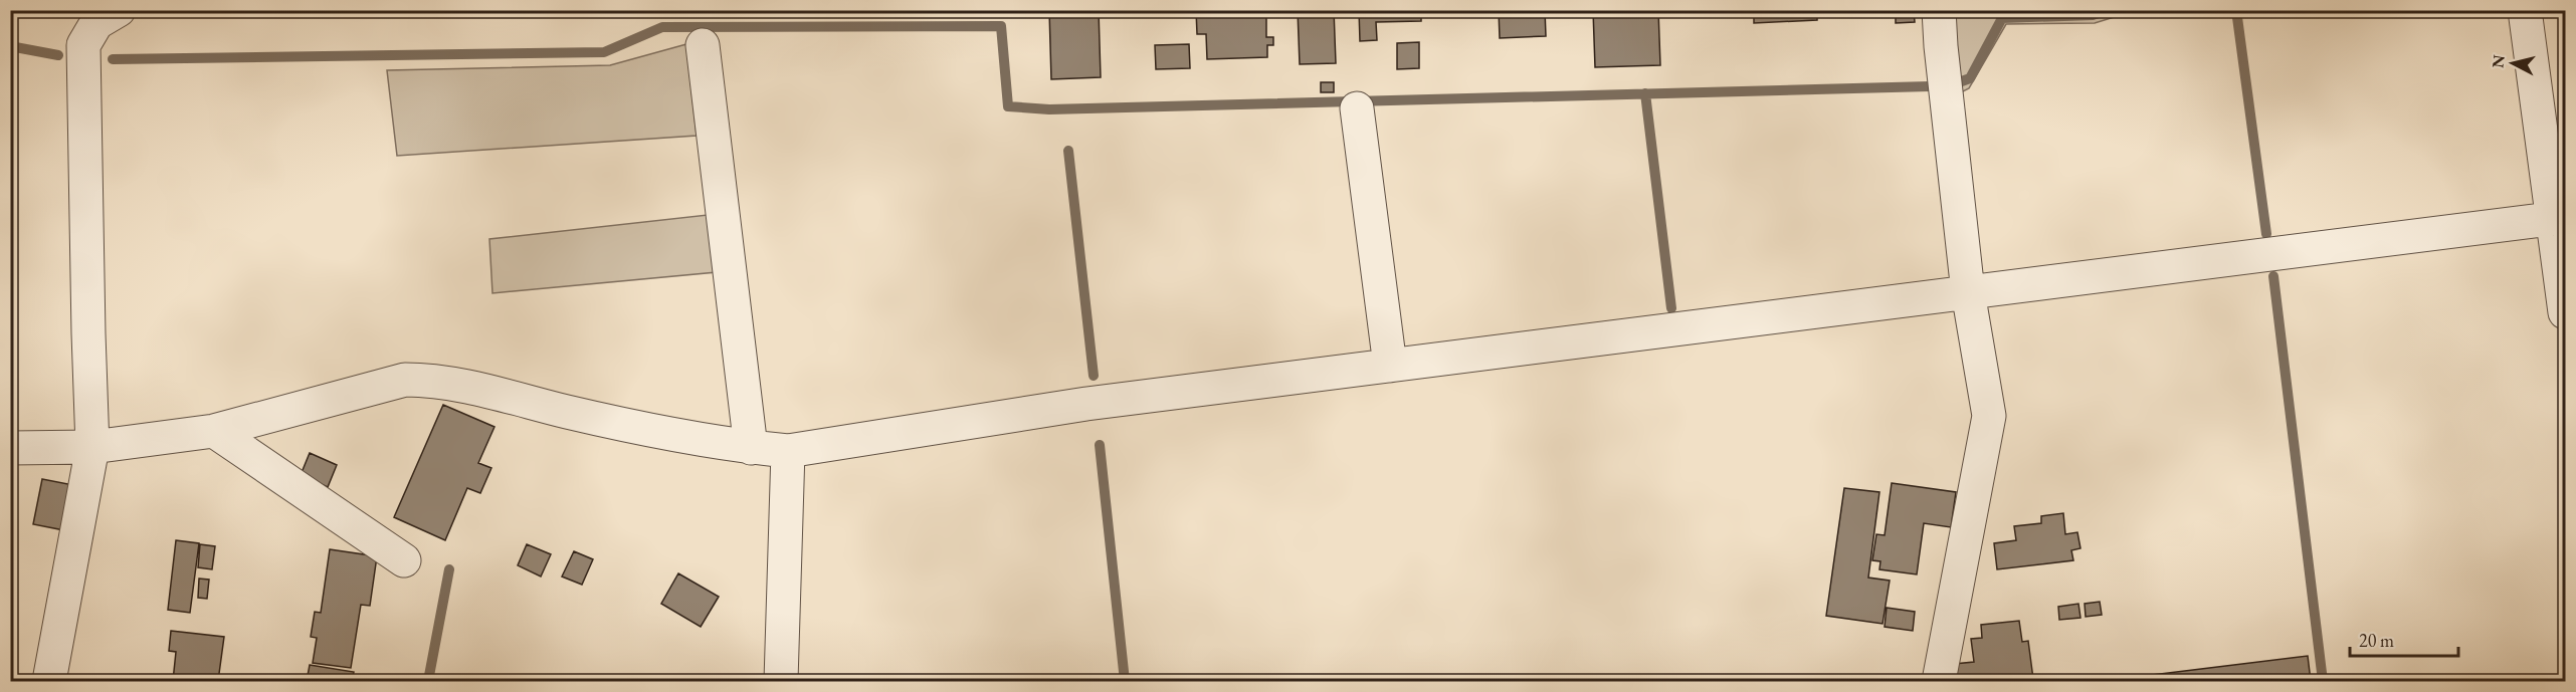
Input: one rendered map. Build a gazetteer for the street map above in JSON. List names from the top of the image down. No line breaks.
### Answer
{"scale_bar":"20 m","north":"left"}
